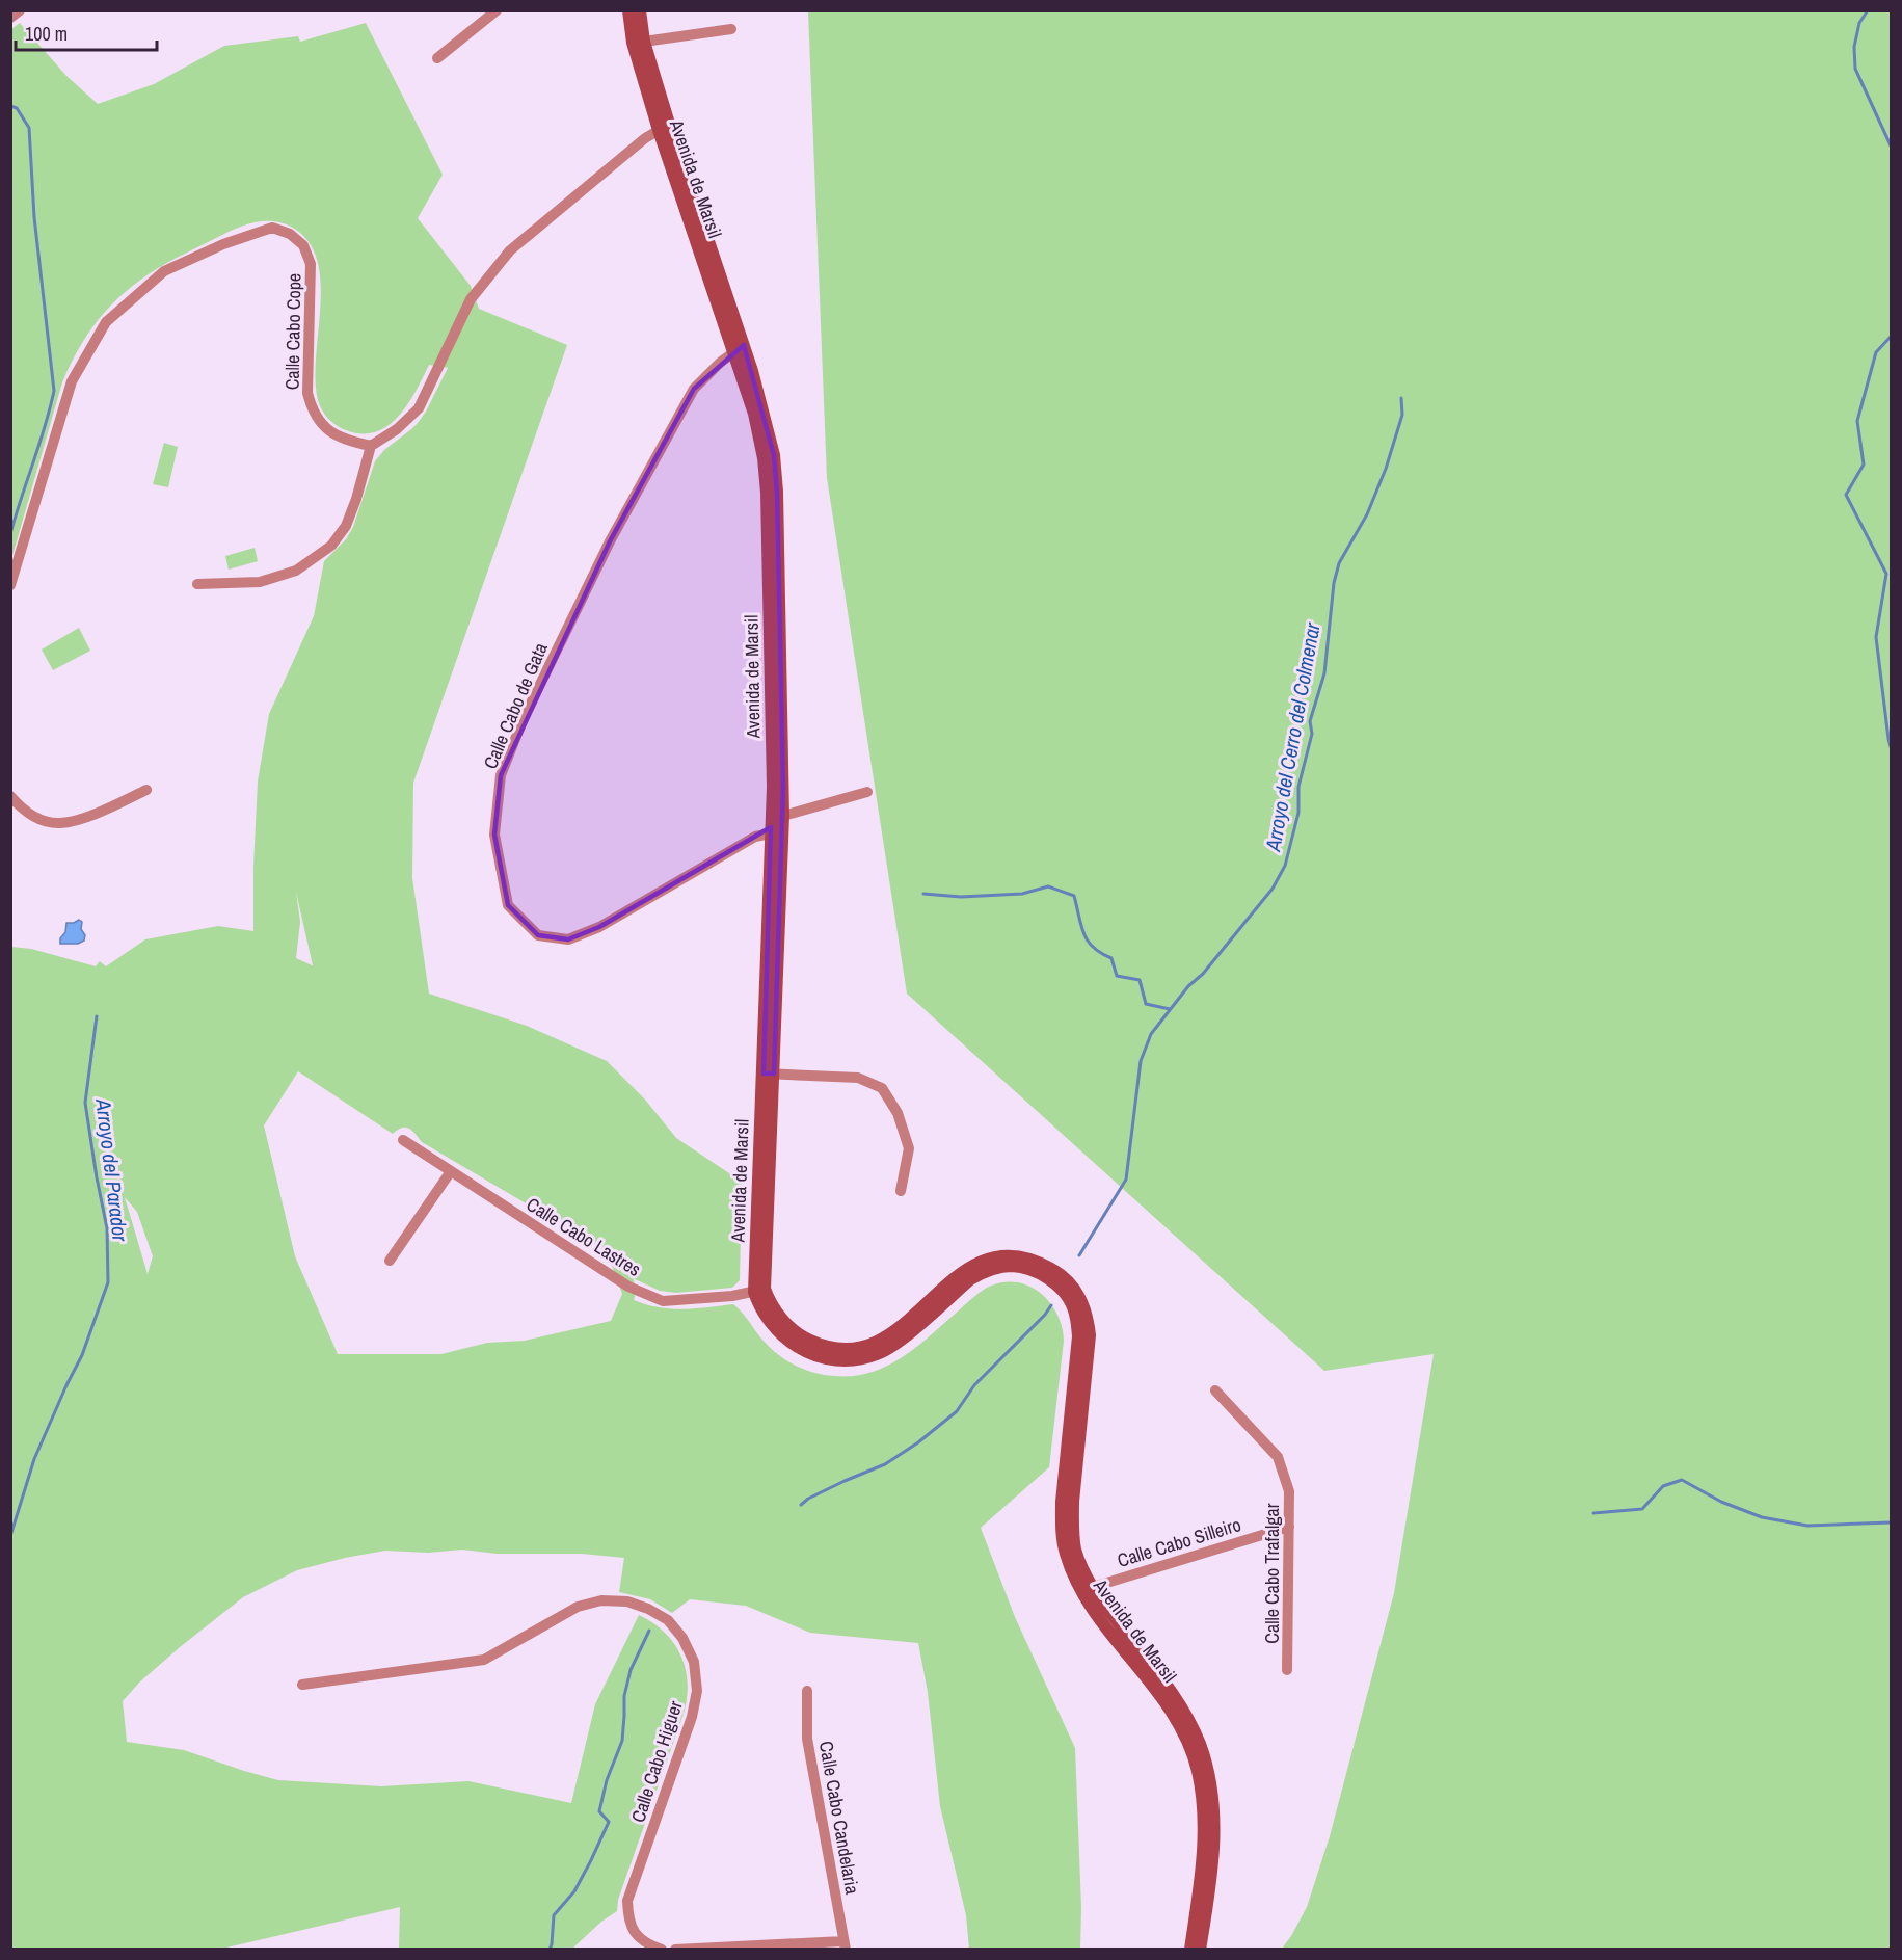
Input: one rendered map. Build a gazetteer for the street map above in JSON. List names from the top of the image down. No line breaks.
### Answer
{"streets":{"street":["Avenida de Marsil","Calle Cabo Cope","Calle Cabo de Gata","Calle Cabo Lastres","Calle Cabo Silleiro","Calle Cabo Trafalgar","Calle Cabo Higuer","Calle Cabo Candelaria"]},"crossings":[["Avenida de Marsil","Calle Cabo de Gata"],["Avenida de Marsil","Calle Cabo Lastres"],["Avenida de Marsil","Calle Cabo Silleiro"],["Calle Cabo Silleiro","Calle Cabo Trafalgar"]],"water":["Arroyo del Cerro del Colmenar","Arroyo del Parador"],"scale_bar":"100 m"}
